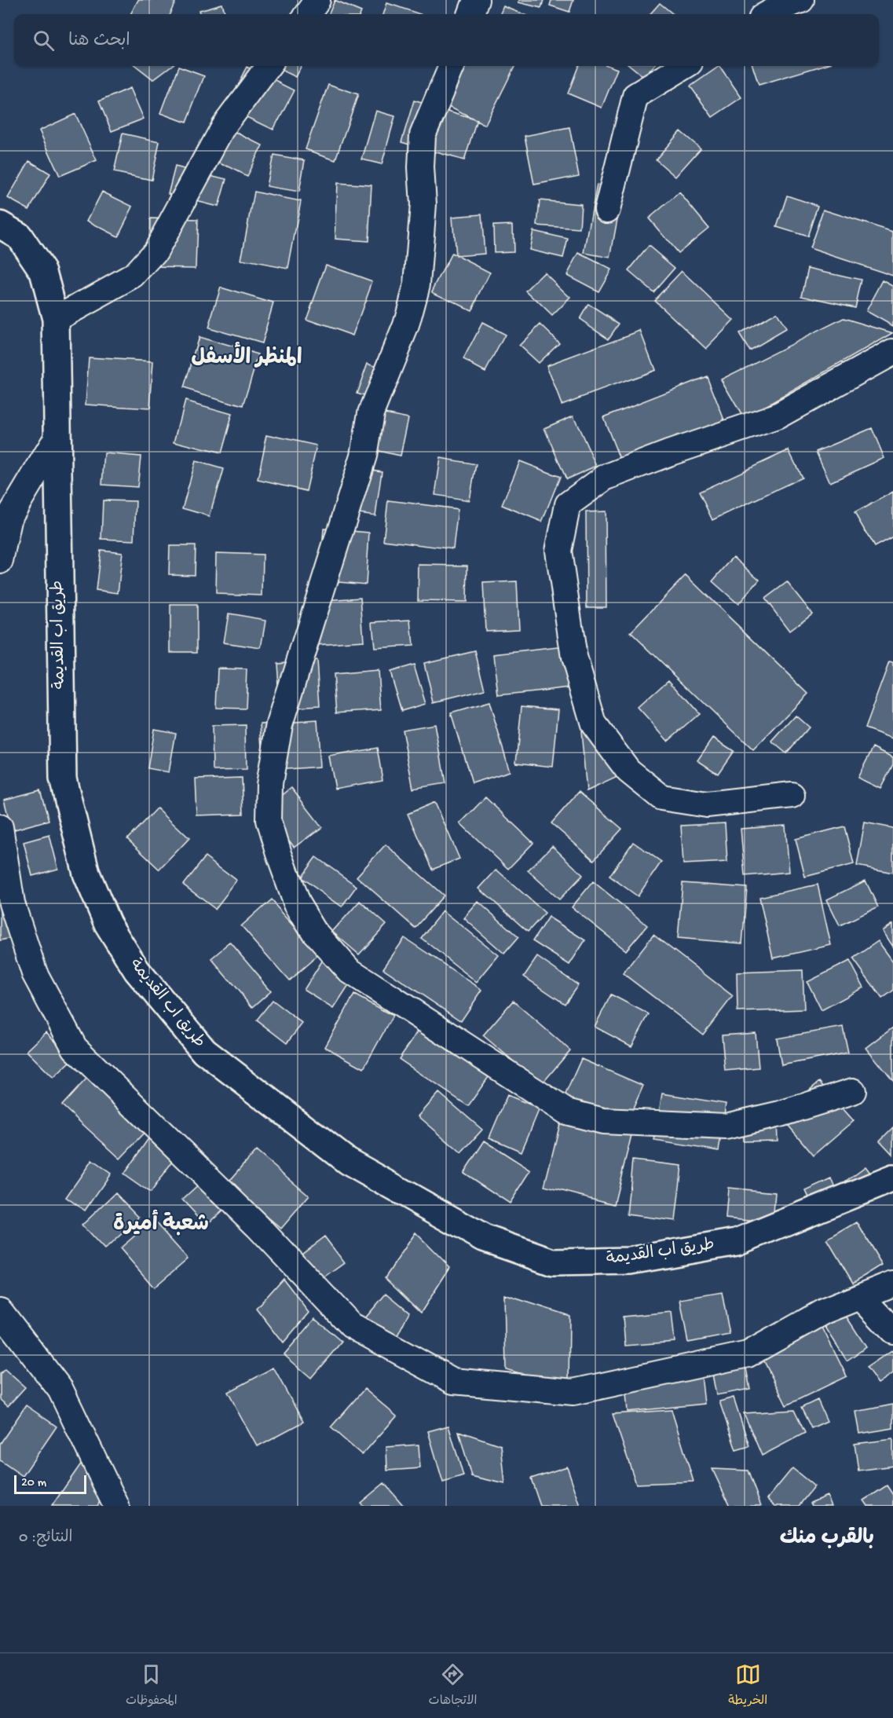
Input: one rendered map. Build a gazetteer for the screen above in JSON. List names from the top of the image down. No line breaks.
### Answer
{"streets":{"street":["طريق اب القديمة"]},"districts":["المنظر الأسفل","شعبة أميرة"],"scale_bar":"20 m","page":{"search":"ابحث هنا","scale":"20 m","heading":["بالقرب منك","النتائج: 0"],"nav":["الخريطة","الاتجاهات","المحفوظات"]}}
